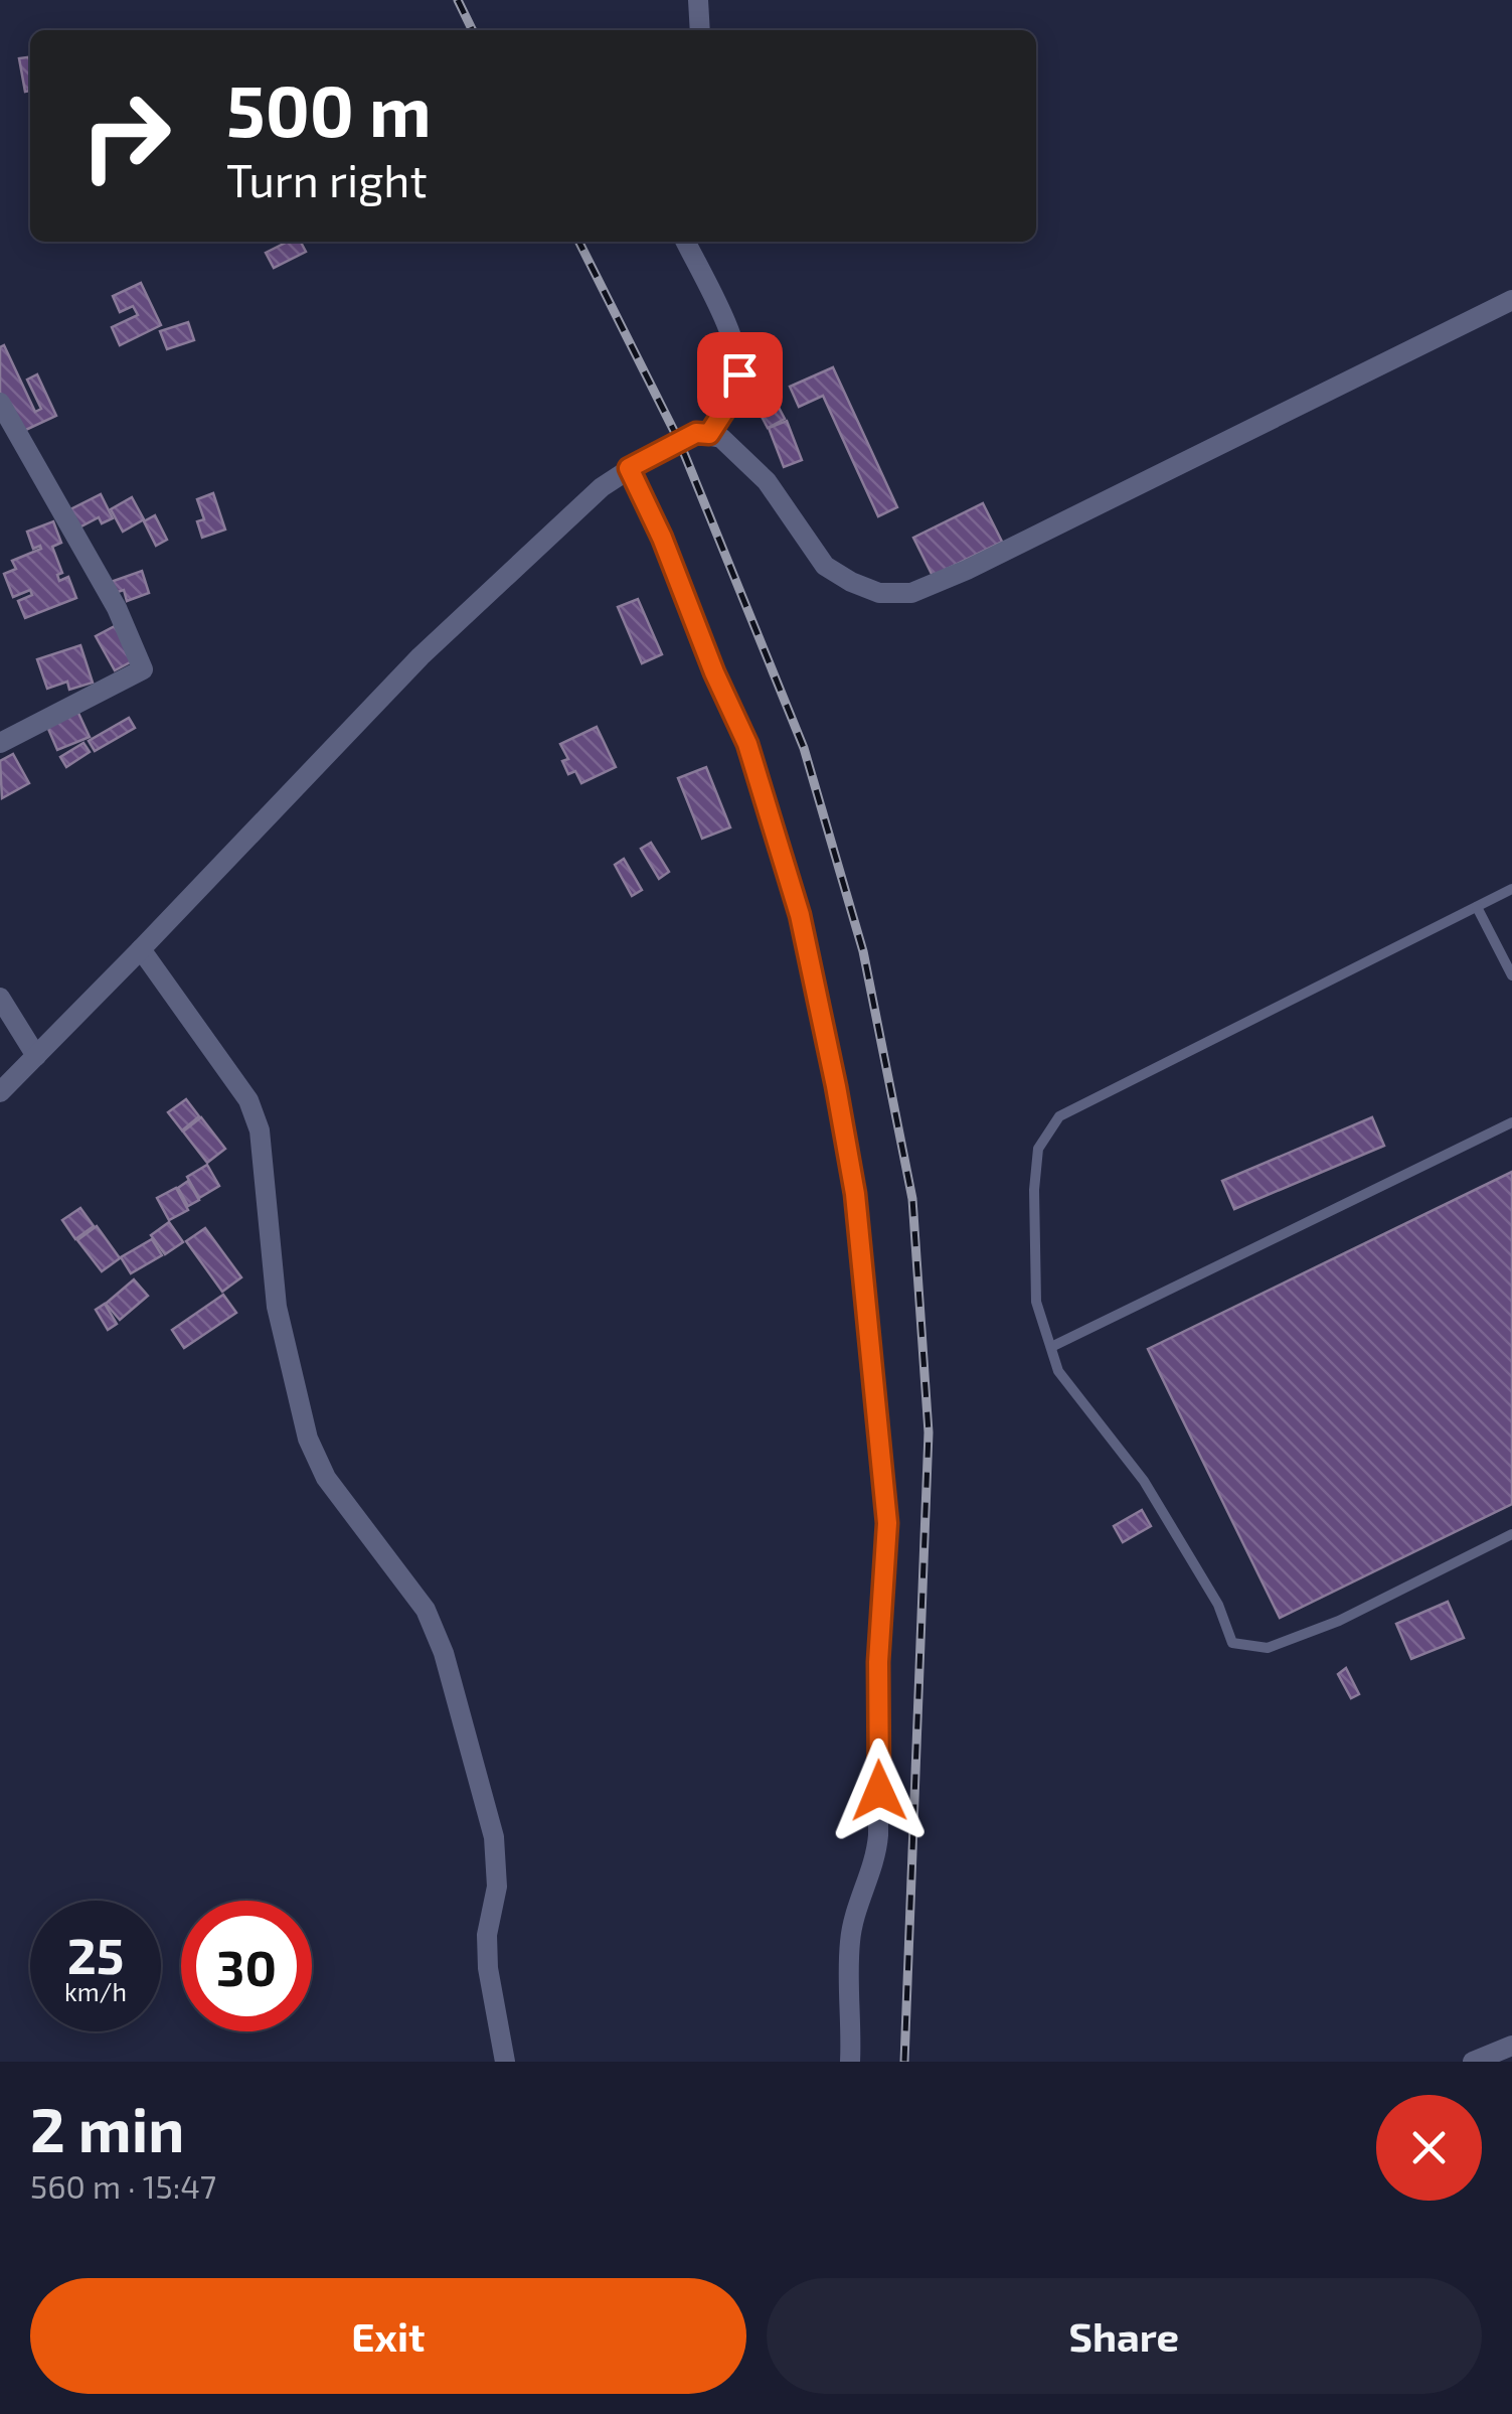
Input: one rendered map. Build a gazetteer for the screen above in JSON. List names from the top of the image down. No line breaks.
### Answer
{"page":{"turn":["500 m","Turn right"],"speed":"25 km/h","limit":"30","heading":["2 min","560 m · 15:47"],"buttons":["Exit","Share"]}}
